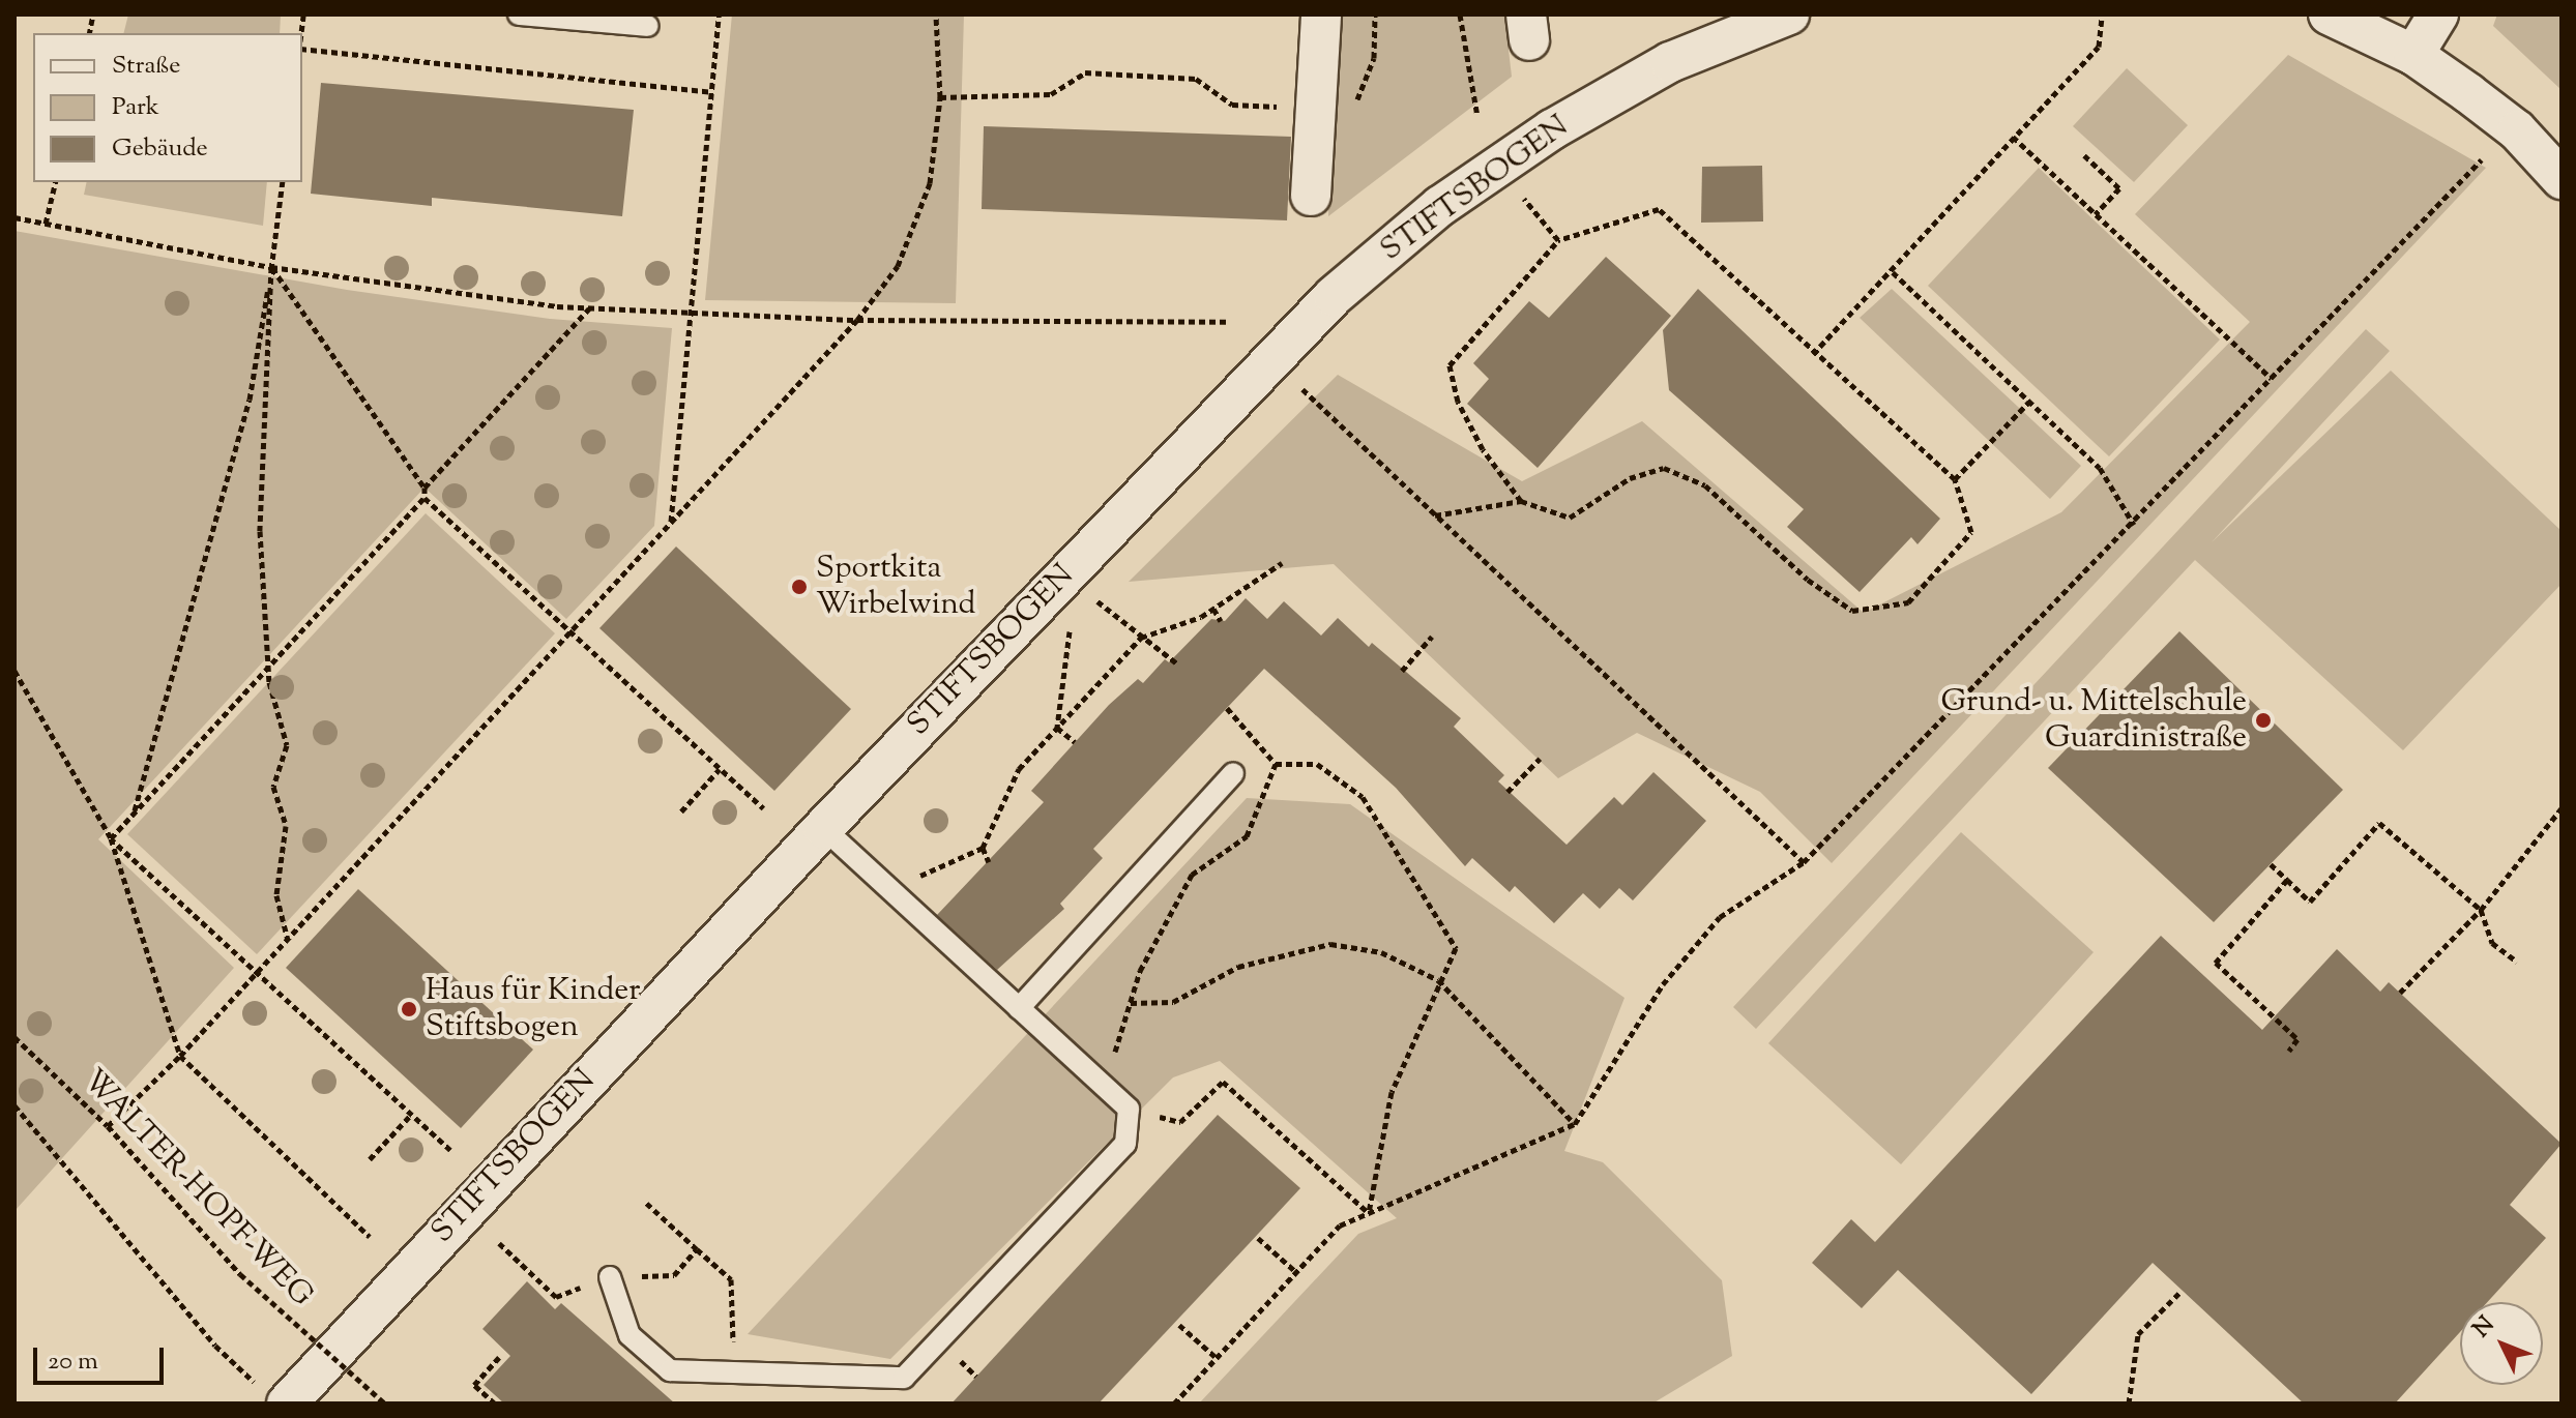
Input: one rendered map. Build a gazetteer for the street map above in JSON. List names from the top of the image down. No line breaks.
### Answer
{"streets":{"street":["STIFTSBOGEN"],"path":["WALTER-HOPF-WEG"]},"places":["Sportkita Wirbelwind","Grund- u. Mittelschule Guardinistraße","Haus für Kinder Stiftsbogen"],"legend":["Straße","Park","Gebäude"],"scale_bar":"20 m","north":"top left"}
